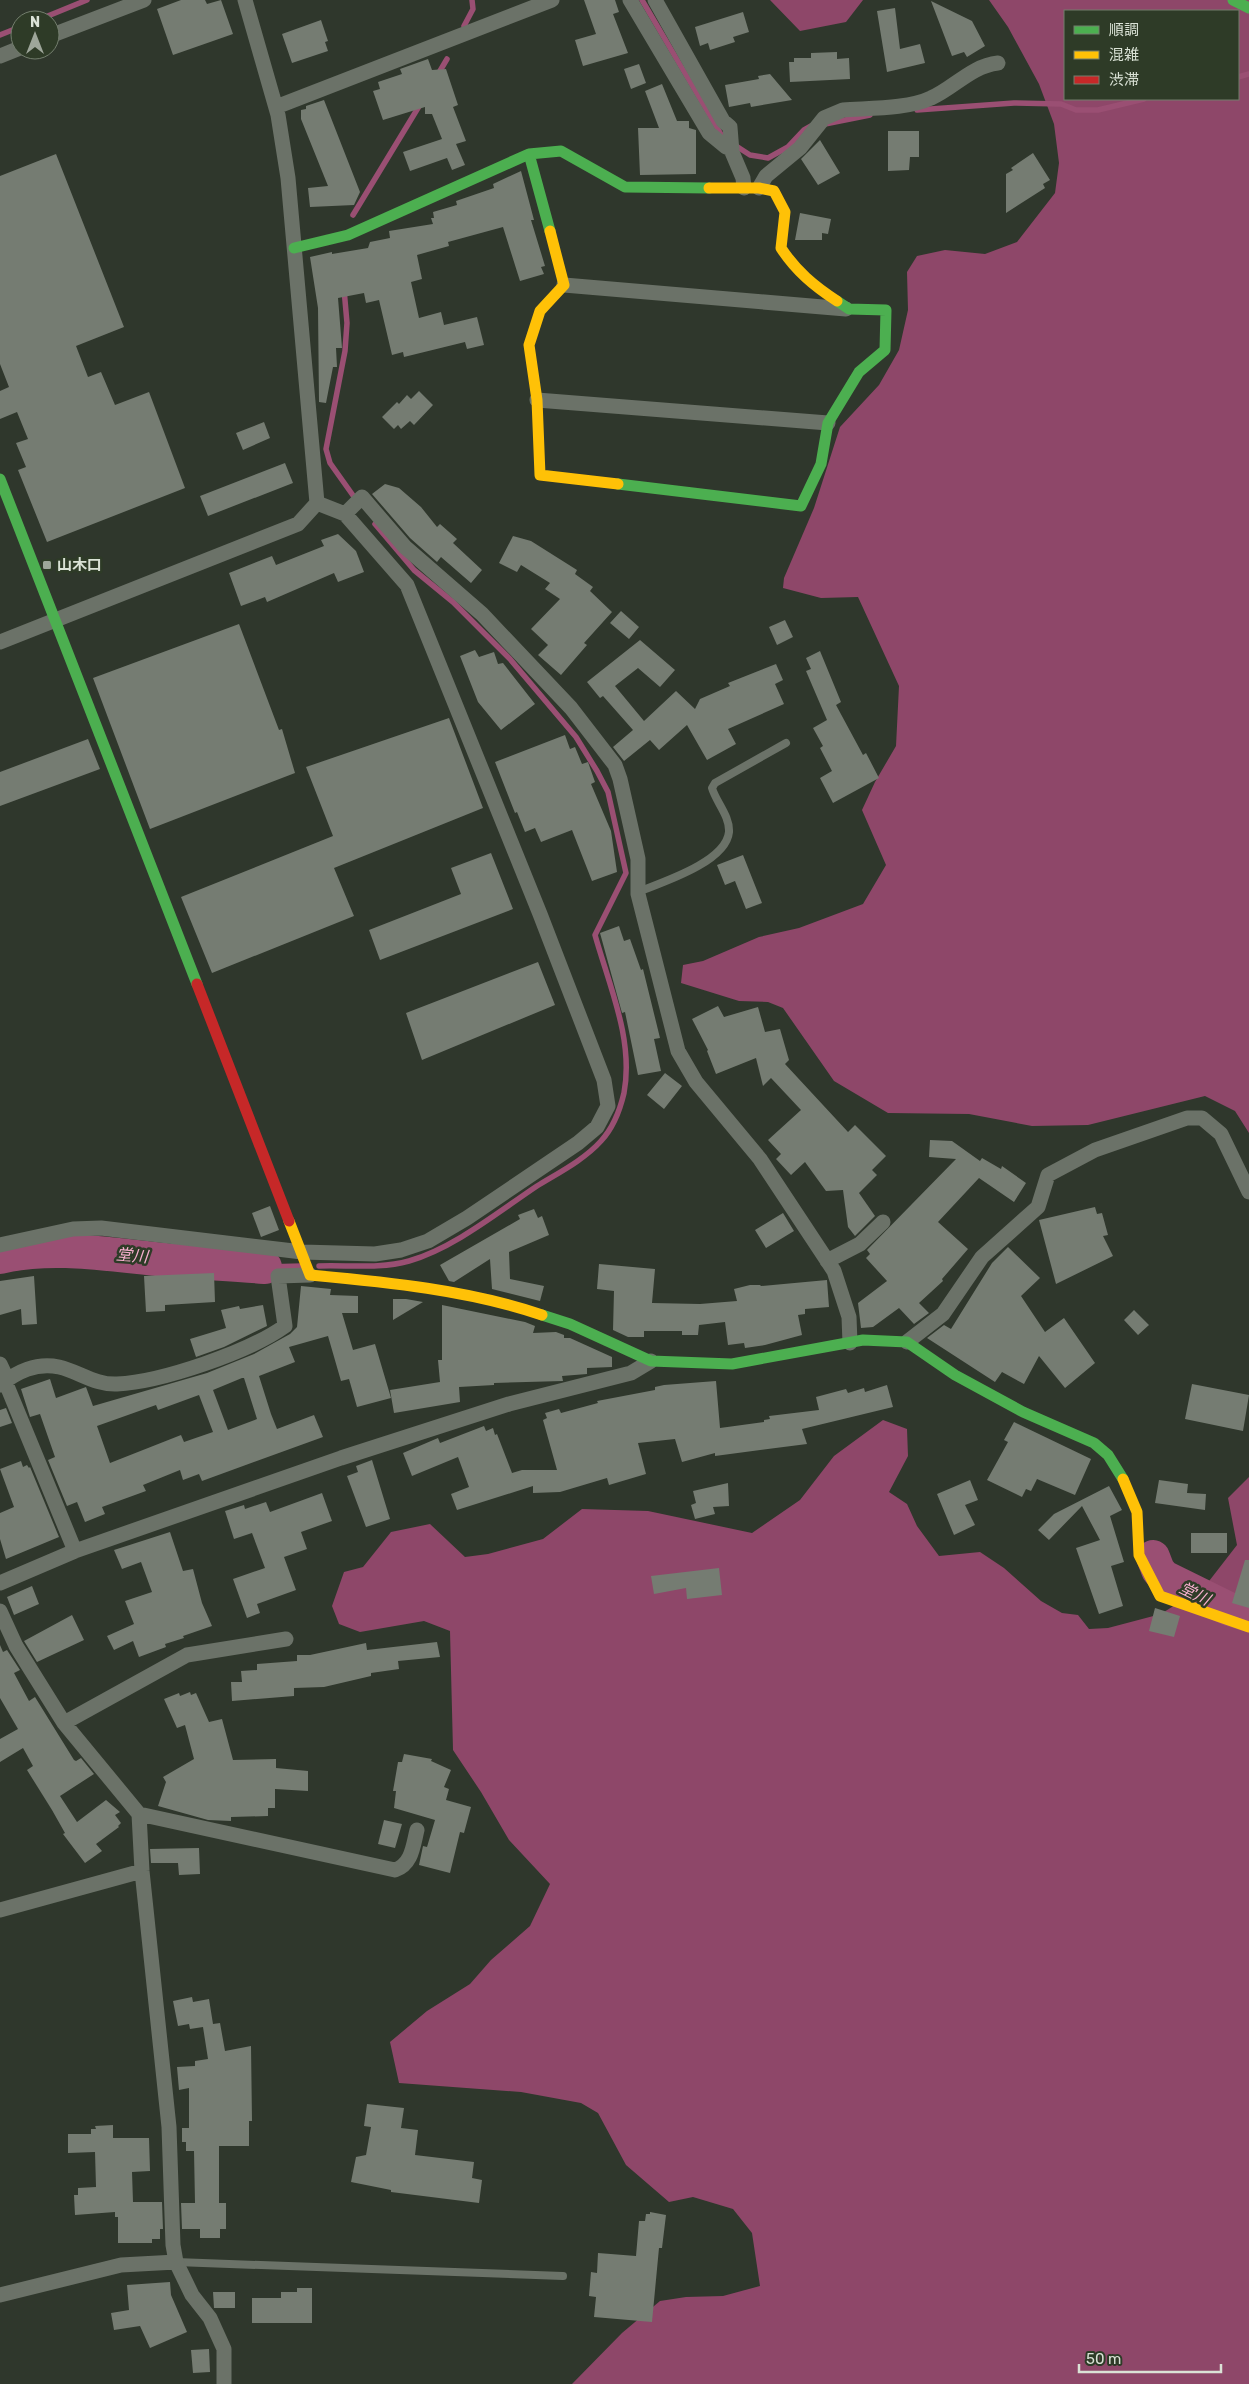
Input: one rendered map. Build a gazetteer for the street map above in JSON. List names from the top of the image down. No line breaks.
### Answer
{"water":["堂川"],"places":{"transit":["山木口"]},"legend":["順調","混雑","渋滞"],"scale_bar":"50 m","north":"top"}
